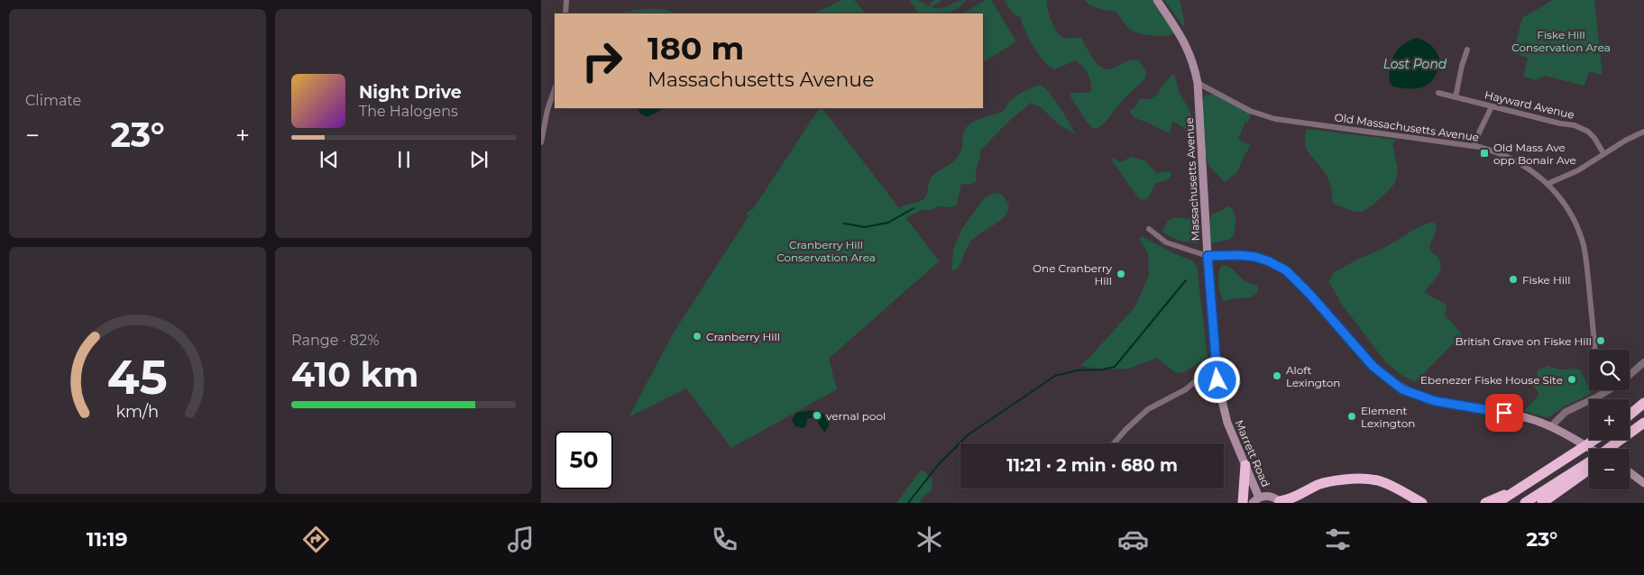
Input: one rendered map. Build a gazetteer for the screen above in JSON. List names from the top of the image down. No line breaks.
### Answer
{"streets":{"main road":["Massachusetts Avenue","Marrett Road"],"street":["Hayward Avenue","Old Massachusetts Avenue"]},"crossings":[["Old Massachusetts Avenue","Massachusetts Avenue"],["Massachusetts Avenue","Marrett Road"]],"water":["Lost Pond"],"parks":["Fiske Hill Conservation Area","Cranberry Hill Conservation Area"],"places":{"transit":["Old Mass Ave opp Bonair Ave"],"other":["One Cranberry Hill","Fiske Hill","Cranberry Hill","British Grave on Fiske Hill","Aloft Lexington","Ebenezer Fiske House Site","vernal pool","Element Lexington"]},"page":{"tile":["Climate",["Range · 82%","410 km"]],"turn":["180 m","Massachusetts Avenue"],"song":["Night Drive","The Halogens"],"heat":["−","23°","+"],"map_buttons":["+","−"],"limit":"50","trip":"11:21 · 2 min · 680 m","tabs":["11:19","23°"],"gauge":["45","km/h"]}}
